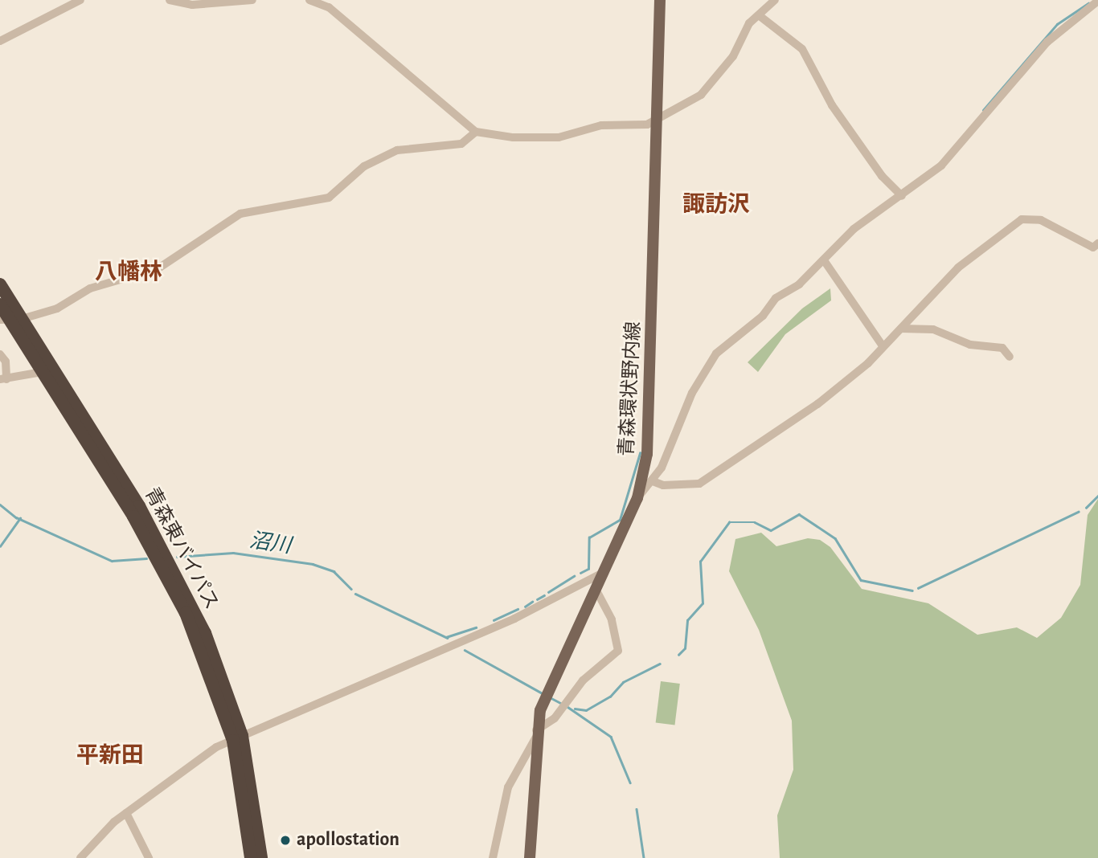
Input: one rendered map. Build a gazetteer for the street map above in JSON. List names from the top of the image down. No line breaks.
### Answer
{"streets":{"highway":["青森東バイパス"],"main road":["青森環状野内線"]},"districts":["諏訪沢","八幡林","平新田"],"water":["沼川"],"places":["apollostation"]}
